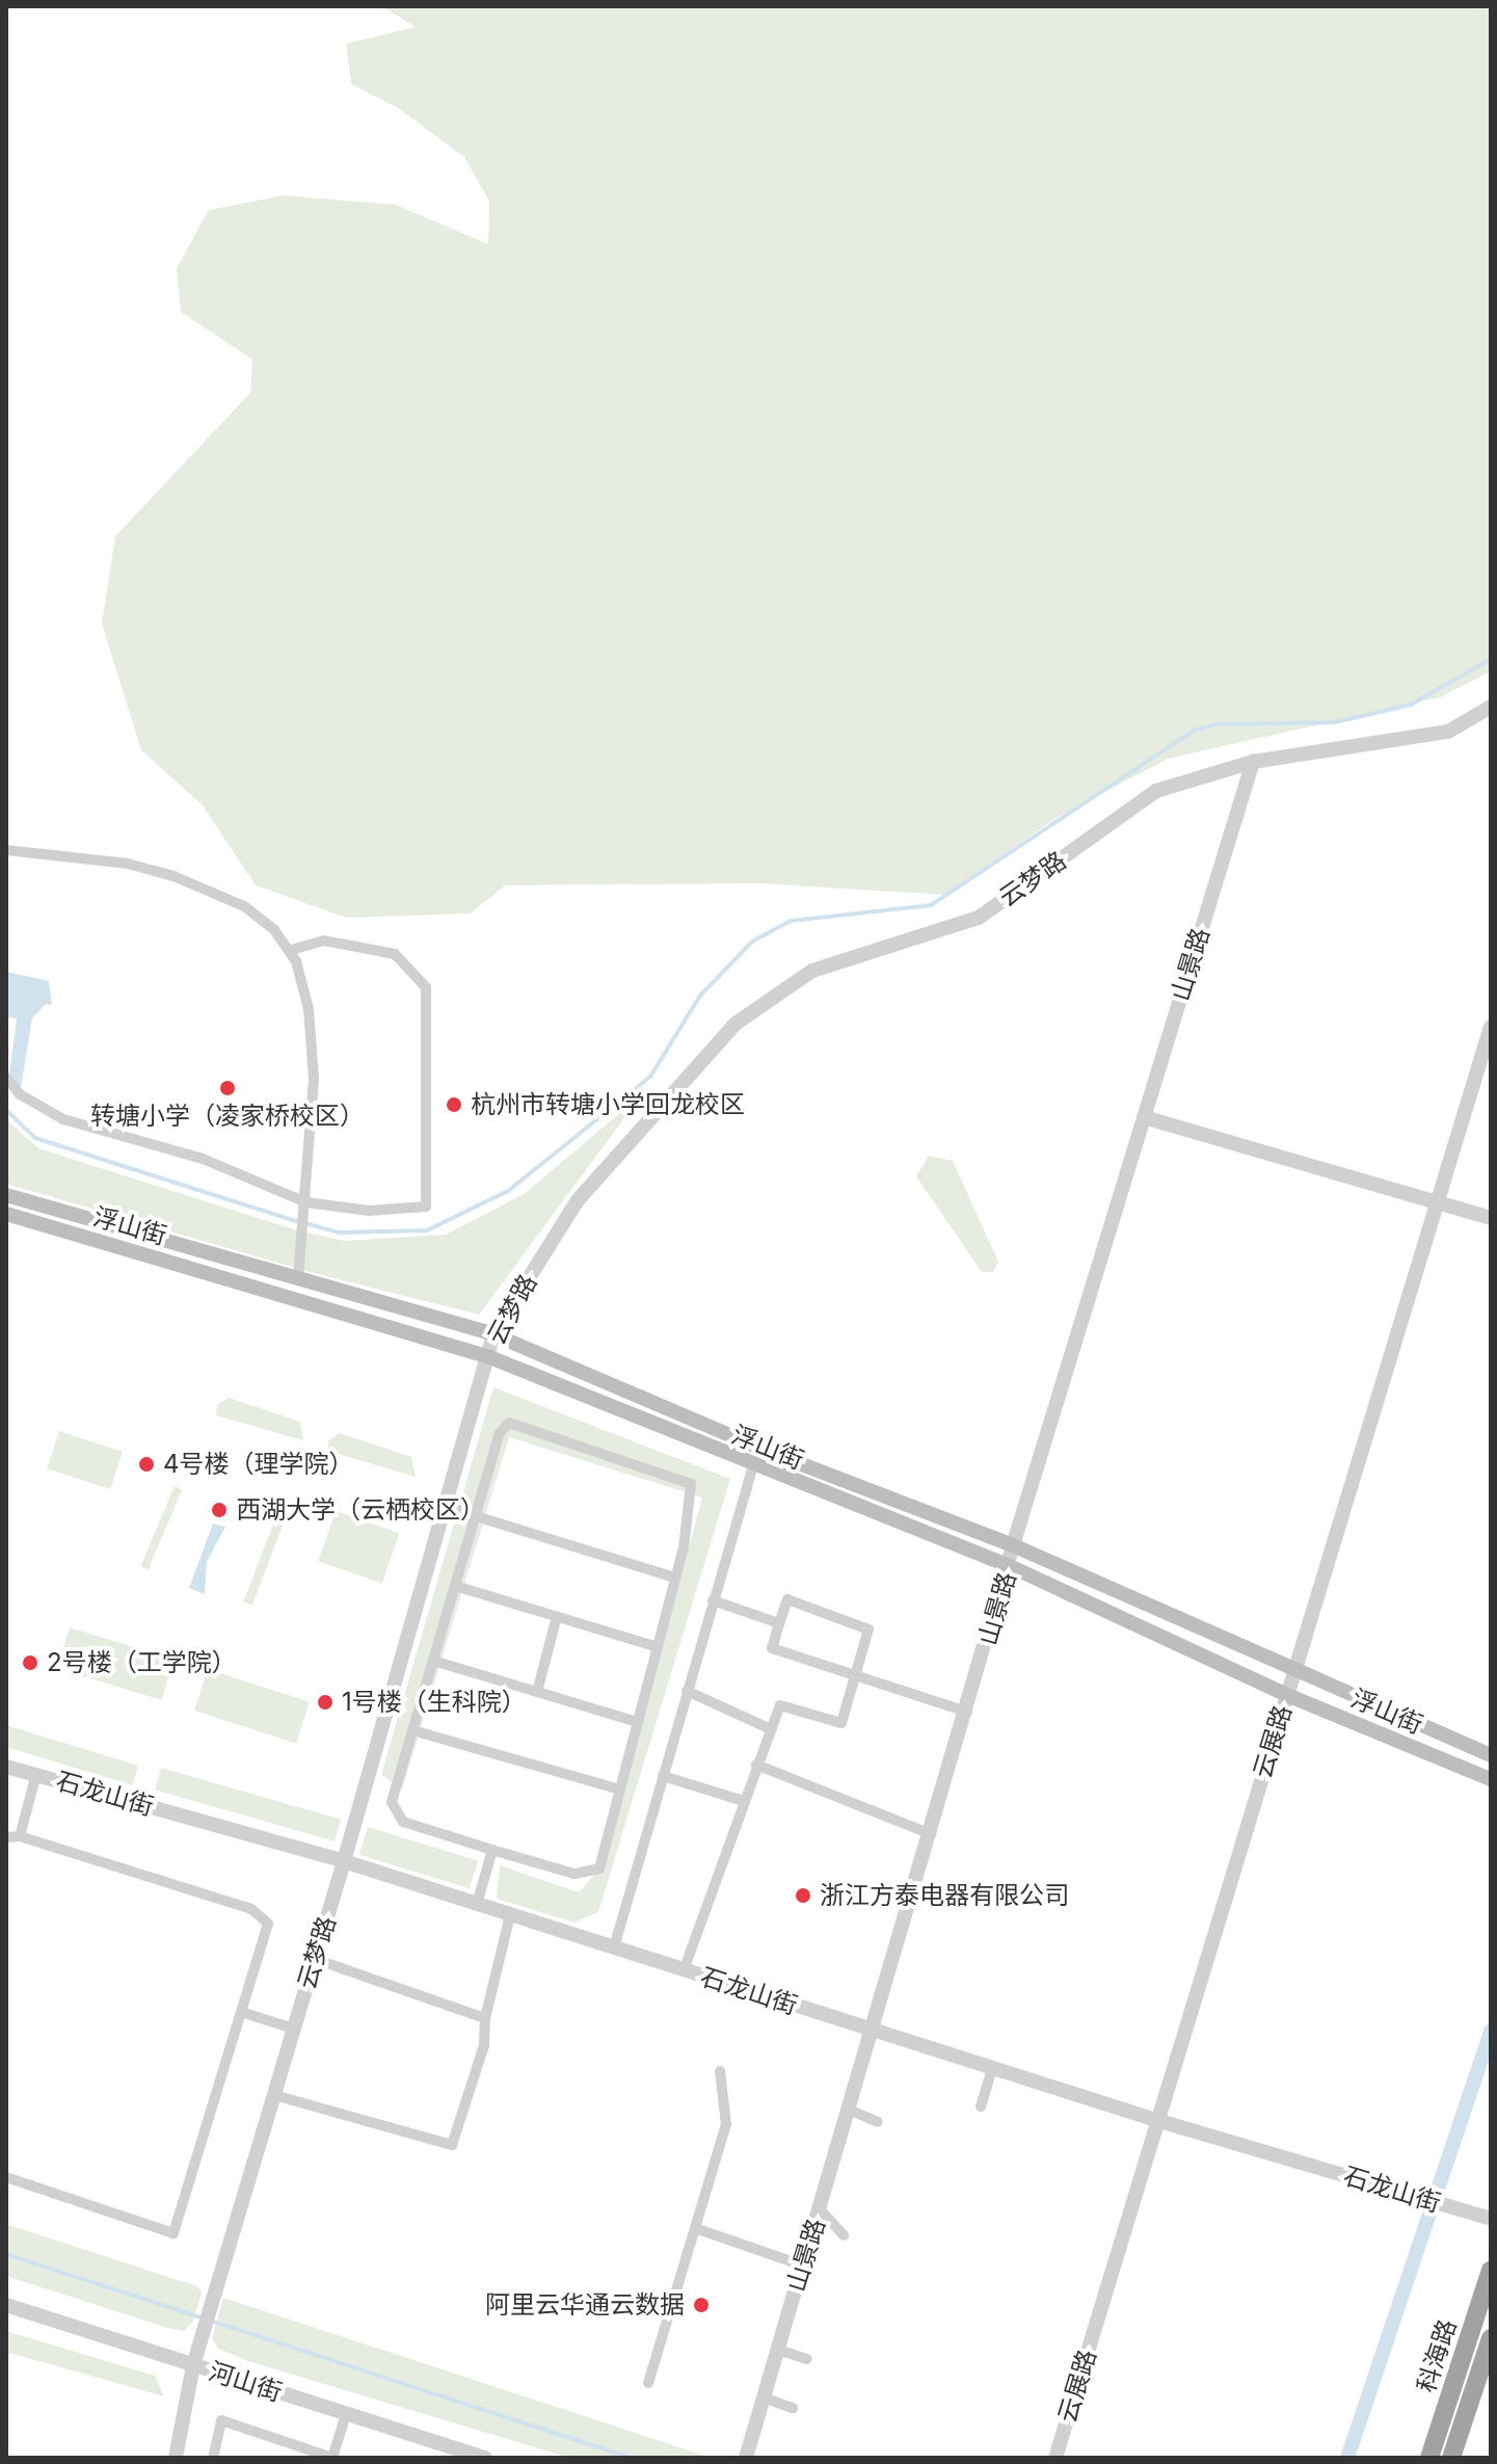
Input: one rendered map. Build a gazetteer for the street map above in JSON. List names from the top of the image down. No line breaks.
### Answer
{"streets":{"highway":["科海路"],"main road":["浮山街"],"street":["云梦路","山景路","云展路","石龙山街","河山街"]},"crossings":[["云梦路","山景路"],["云梦路","浮山街"],["云梦路","石龙山街"],["云梦路","河山街"],["山景路","浮山街"],["山景路","石龙山街"],["浮山街","云展路"],["云展路","石龙山街"]],"places":["转塘小学（凌家桥校区）","杭州市转塘小学回龙校区","4号楼（理学院）","西湖大学（云栖校区）","2号楼（工学院）","1号楼（生科院）","浙江方泰电器有限公司","阿里云华通云数据"]}
